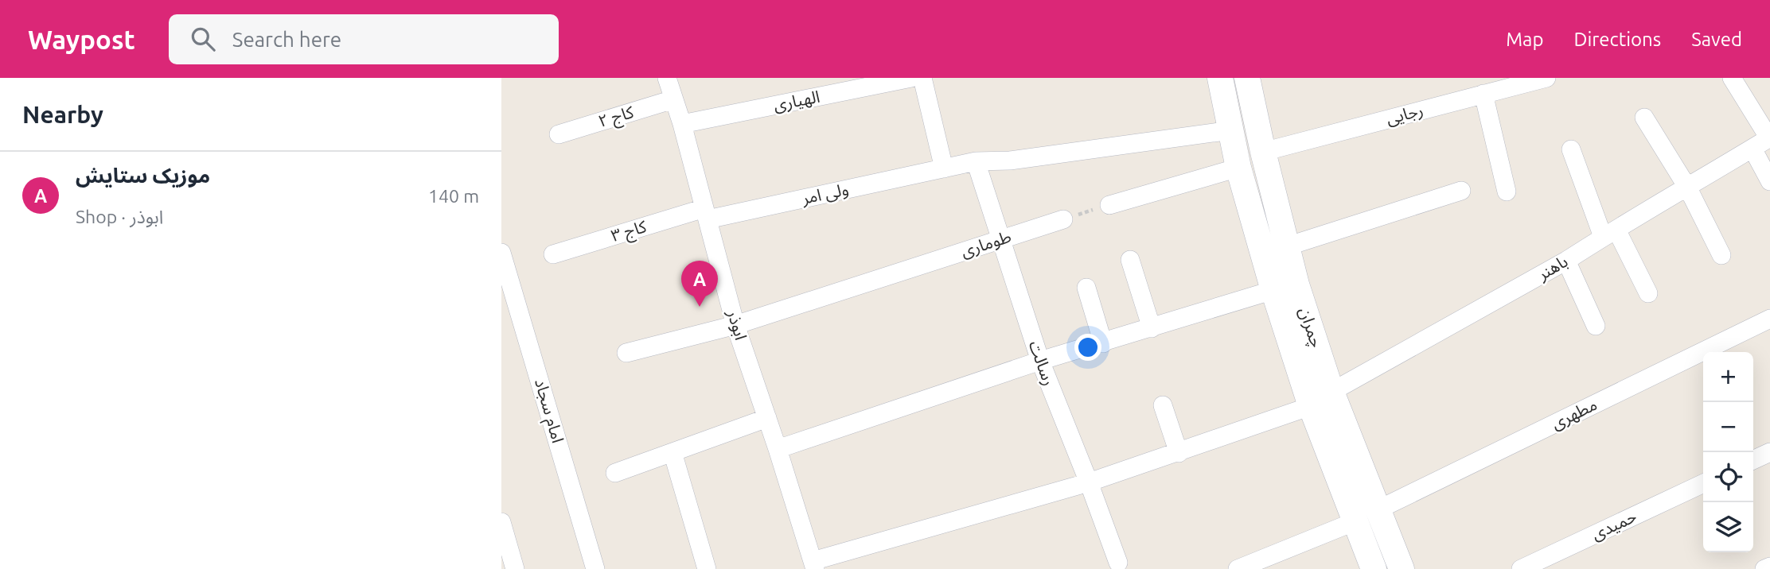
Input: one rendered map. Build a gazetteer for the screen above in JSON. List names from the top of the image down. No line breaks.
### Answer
{"streets":{"main road":["چمران"],"street":["الهیاری","رجایی","کاج ۲","ولی امر","کاج ۳","طوماری","باهنر","ابوذر","رسالت","امام سجاد","مطهری","حمیدی"]},"crossings":[["الهیاری","ابوذر"],["رجایی","چمران"],["کاج ۲","ابوذر"],["ولی امر","کاج ۳"],["ولی امر","ابوذر"],["ولی امر","چمران"],["ولی امر","رسالت"],["کاج ۳","ابوذر"],["طوماری","ابوذر"],["طوماری","رسالت"],["باهنر","چمران"],["چمران","مطهری"]],"page":{"header":"Waypost","search":"Search here","nav":["Map","Directions","Saved"],"heading":"Nearby","list":[{"mark":"A","name":"موزیک ستایش","note":"Shop · ابوذر","value":"140 m"}],"pins":"A","map_buttons":["+","−"]}}
